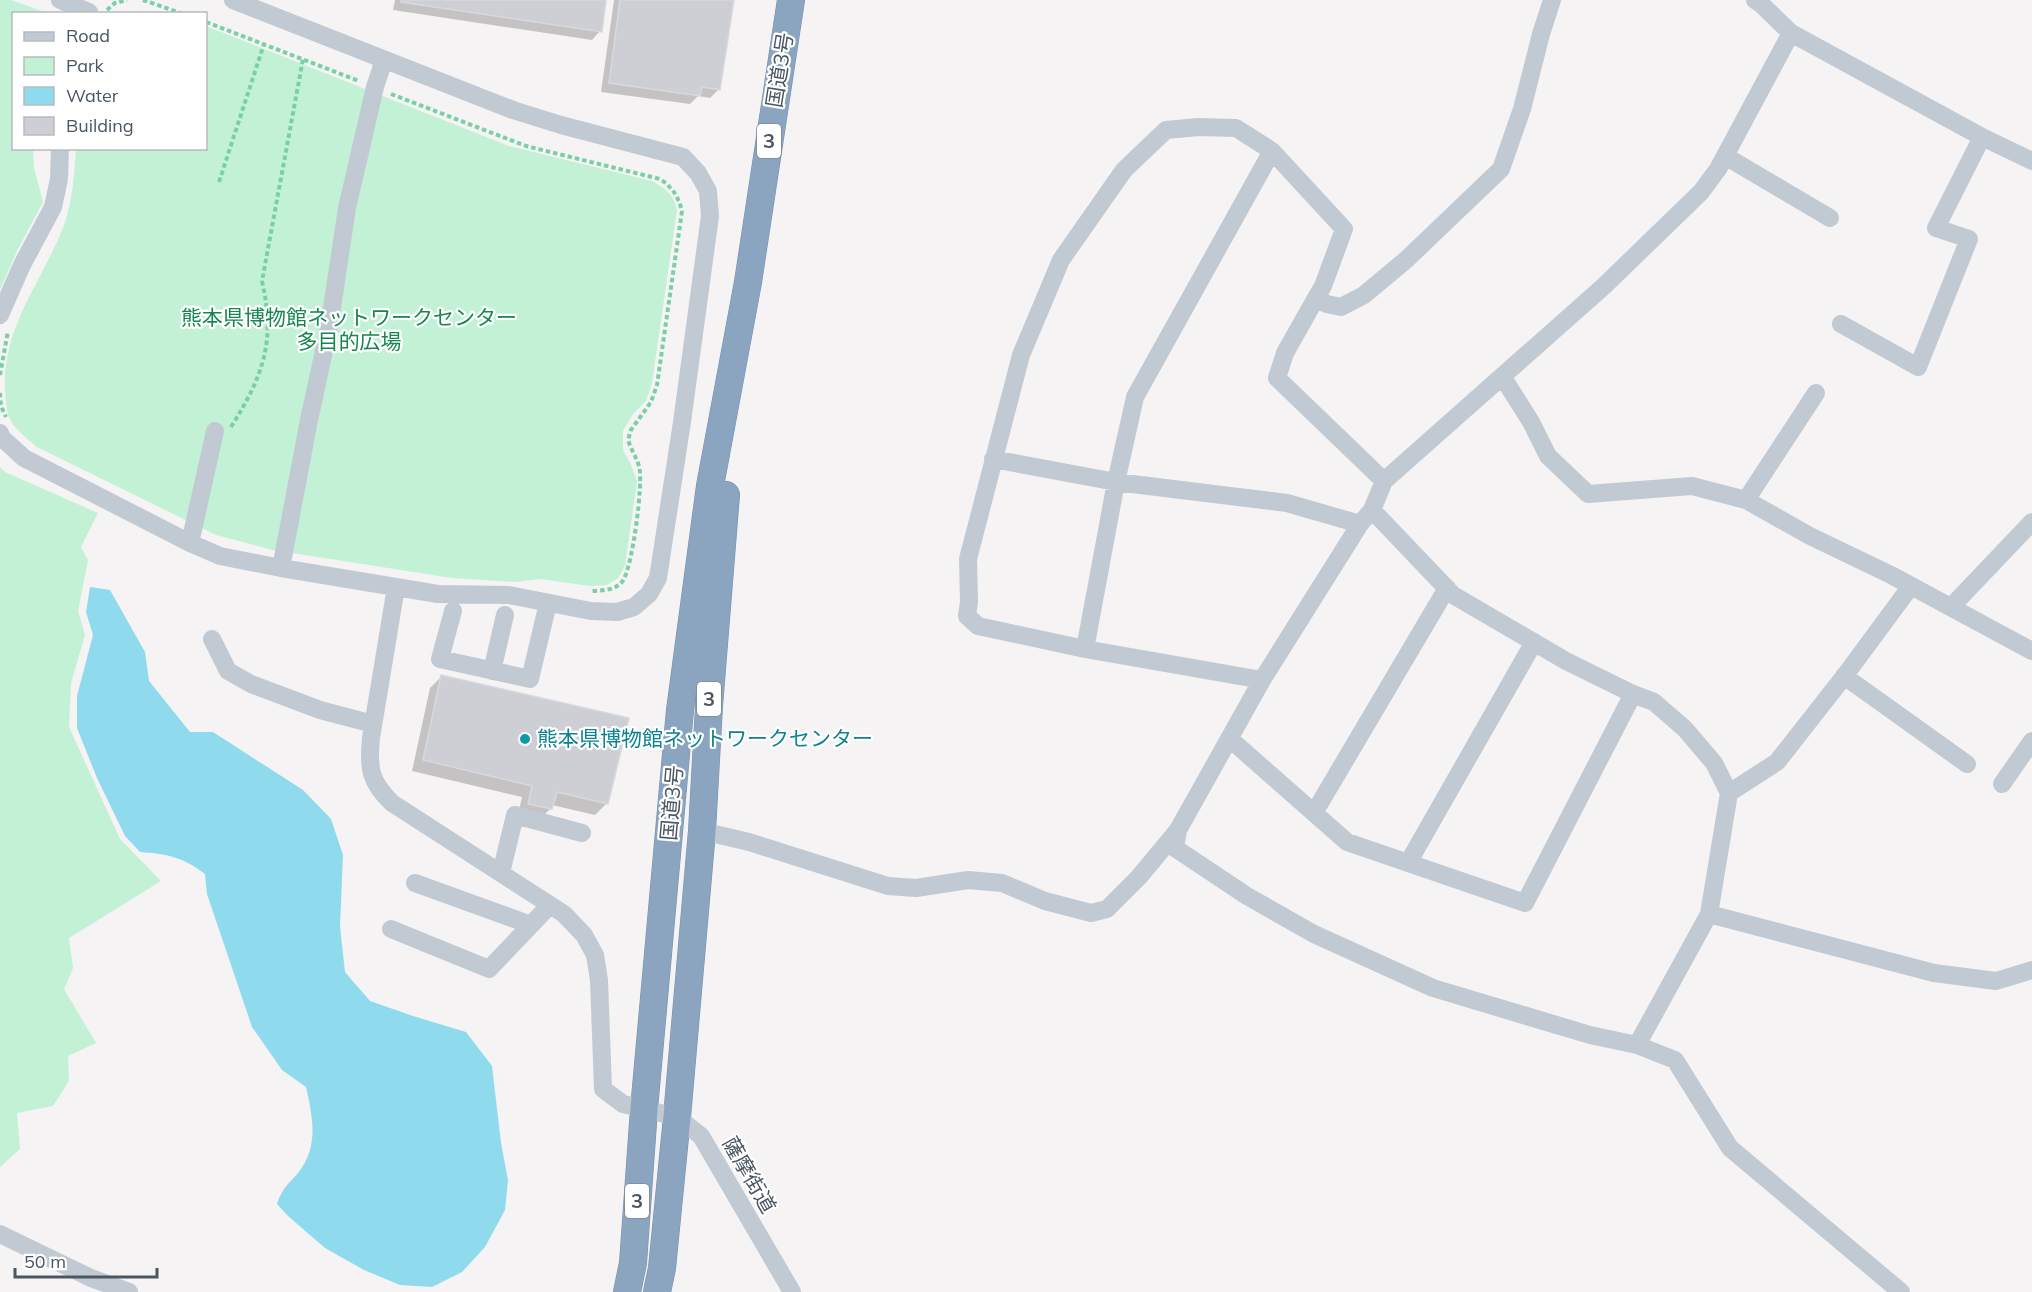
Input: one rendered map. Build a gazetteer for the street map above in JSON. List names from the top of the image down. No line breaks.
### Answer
{"streets":{"highway":["国道3号","3"],"street":["薩摩街道"]},"crossings":[["国道3号","薩摩街道"]],"parks":["熊本県博物館ネットワークセンター 多目的広場"],"places":["熊本県博物館ネットワークセンター"],"legend":["Road","Park","Water","Building"],"scale_bar":"50 m"}
